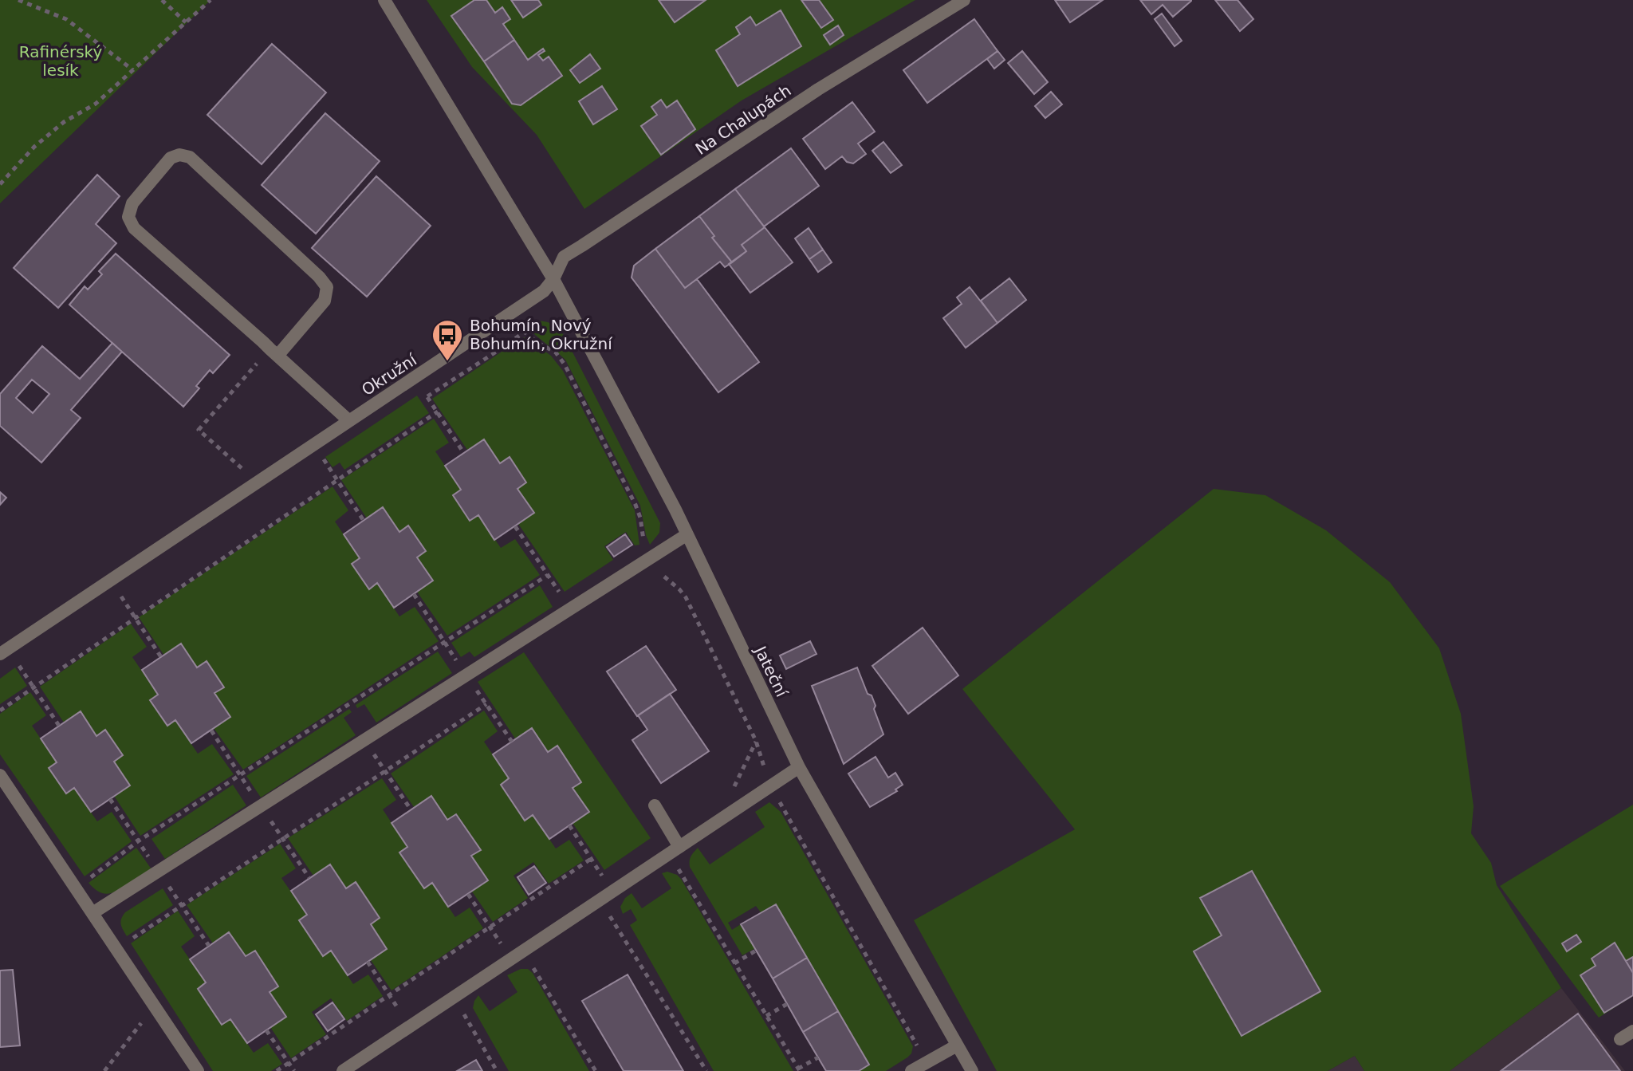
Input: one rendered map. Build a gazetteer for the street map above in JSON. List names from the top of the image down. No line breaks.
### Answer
{"streets":{"street":["Na Chalupách","Okružní","Jateční"]},"crossings":[["Na Chalupách","Okružní"],["Na Chalupách","Jateční"],["Okružní","Jateční"]],"parks":["Rafinérský lesík"],"places":{"bus stop":["Bohumín, Nový Bohumín, Okružní"]}}
